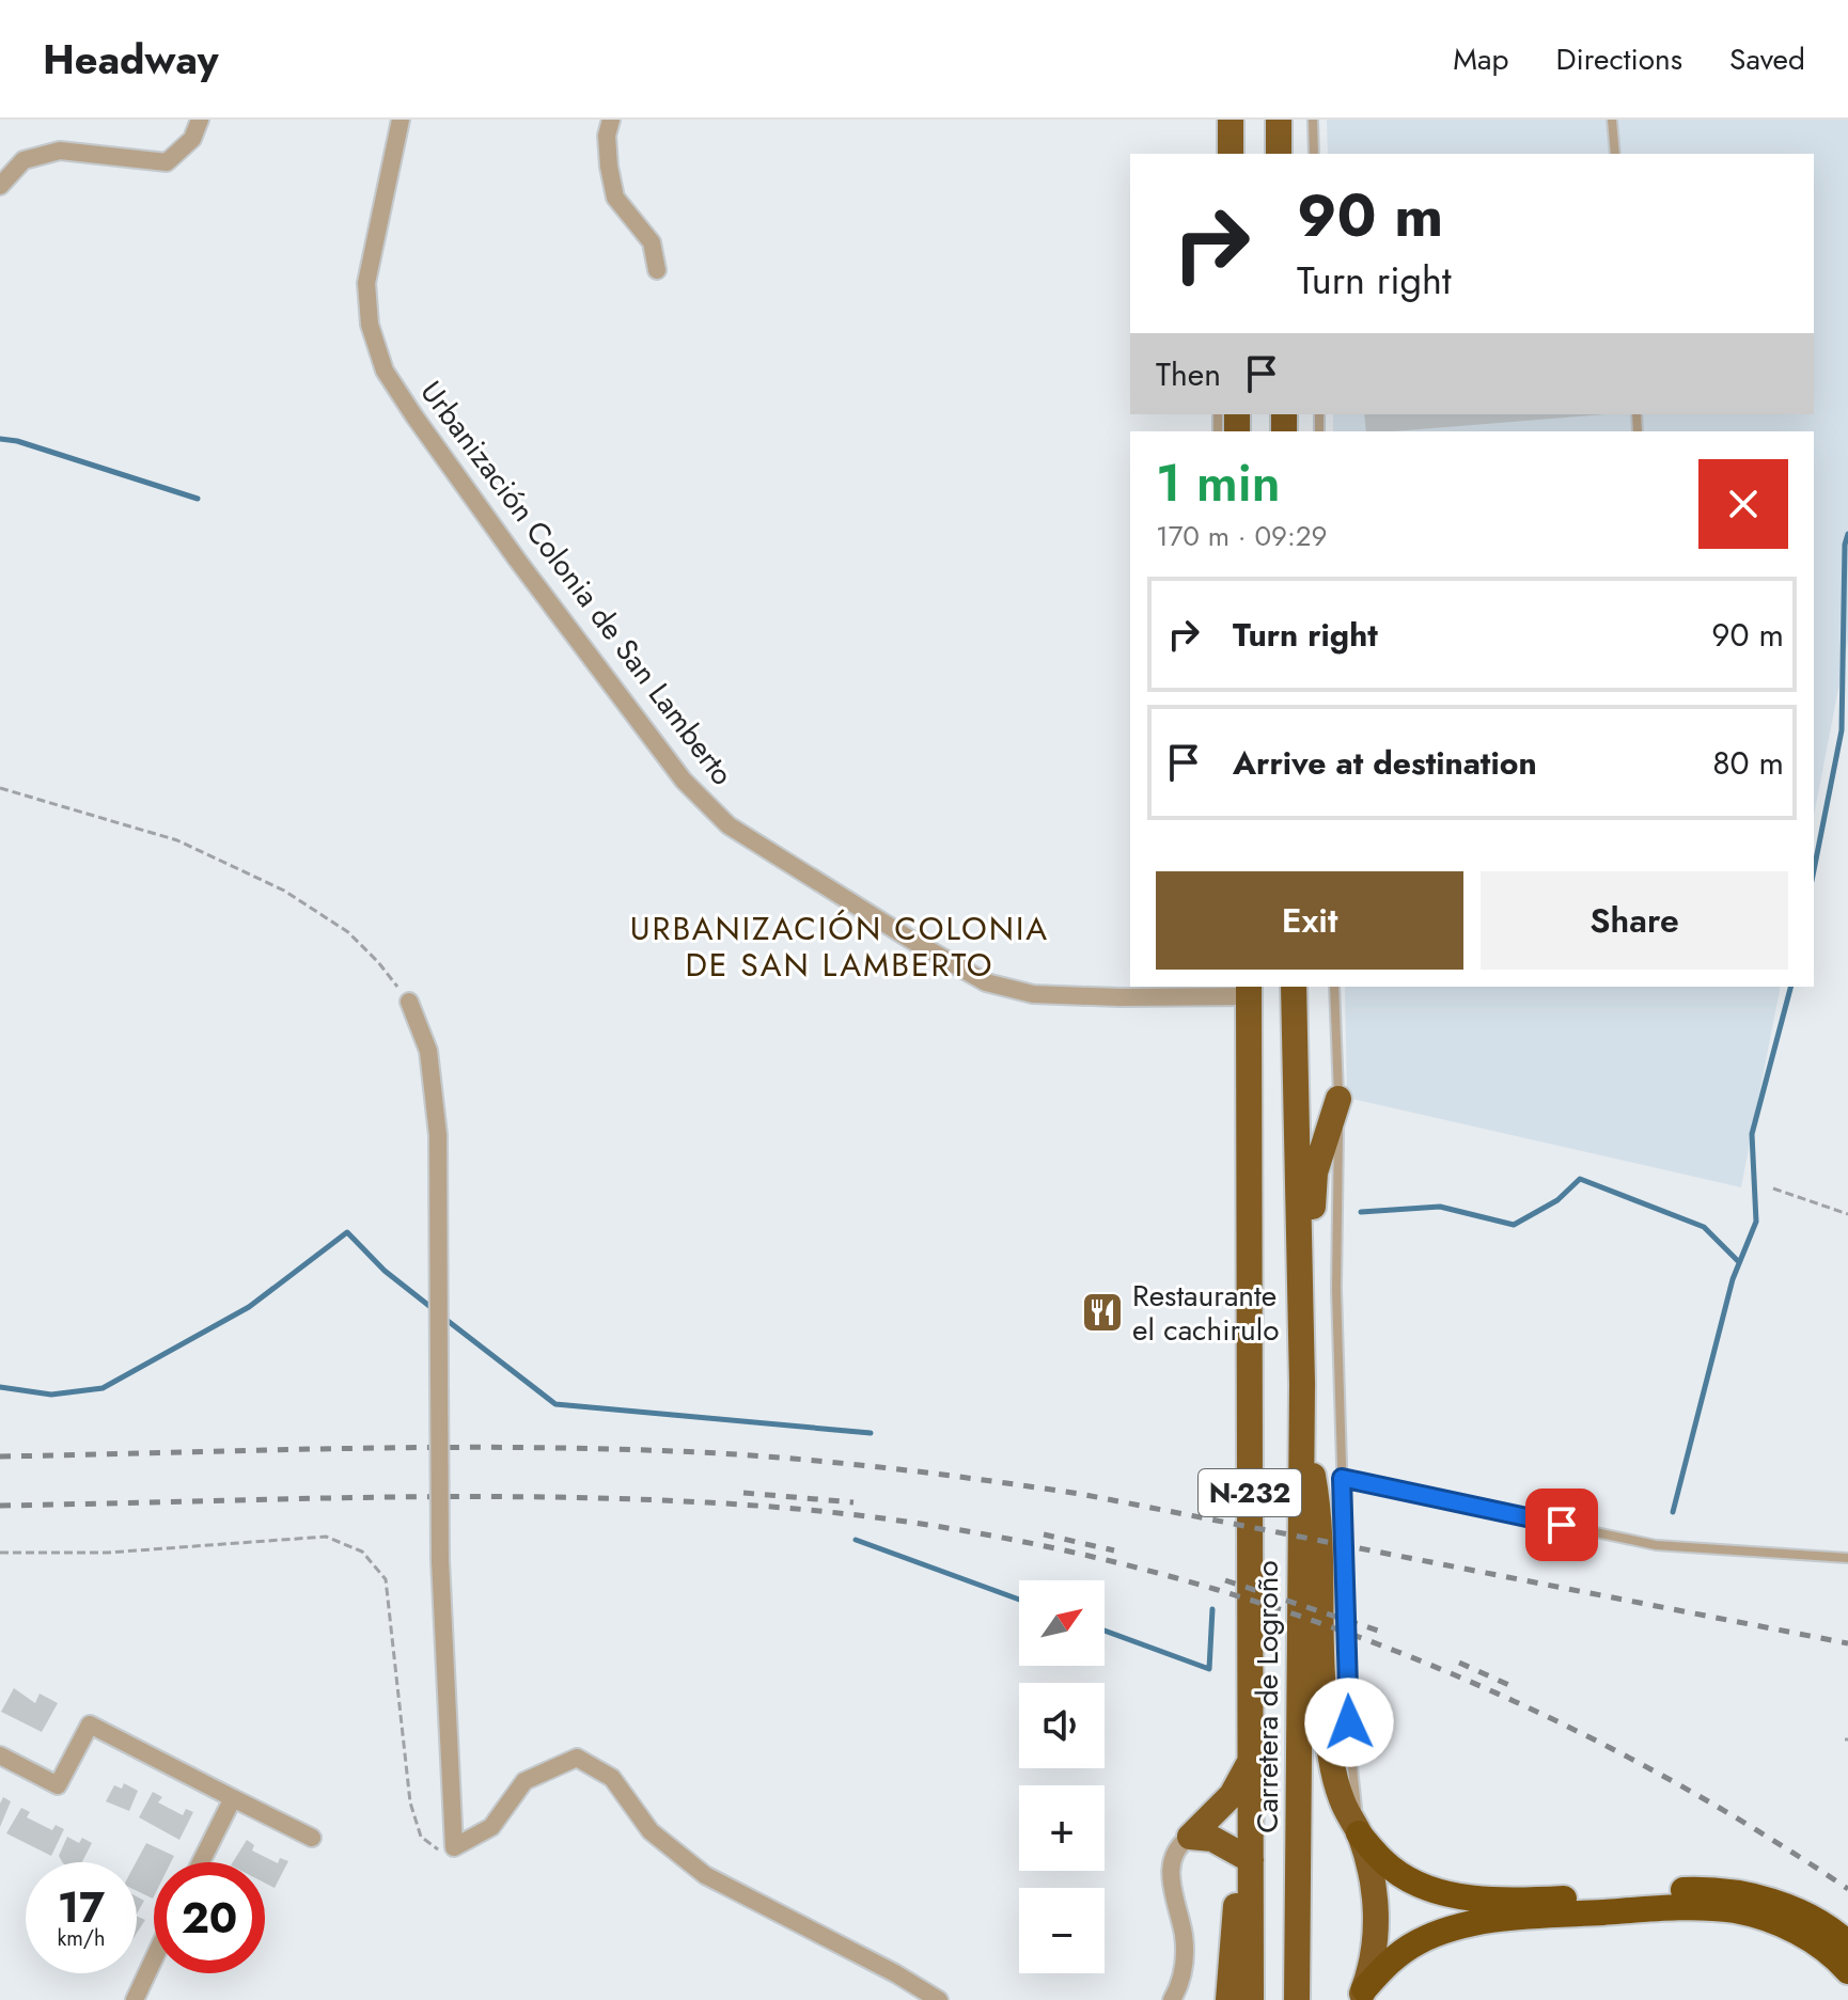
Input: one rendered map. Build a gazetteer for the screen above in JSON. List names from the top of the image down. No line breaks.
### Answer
{"streets":{"highway":["N-232","Carretera de Logroño"],"street":["Urbanización Colonia de San Lamberto"]},"crossings":[["Urbanización Colonia de San Lamberto","Carretera de Logroño"]],"districts":["URBANIZACIÓN COLONIA DE SAN LAMBERTO"],"places":{"restaurant":["Restaurante el cachirulo"]},"north":"top right","page":{"header":"Headway","nav":["Map","Directions","Saved"],"turn":["90 m","Turn right"],"then":"Then","heading":["1 min","170 m · 09:29"],"list":[{"name":"Turn right","value":"90 m"},{"name":"Arrive at destination","value":"80 m"}],"buttons":["Exit","Share"],"map_buttons":["+","−"],"speed":"17 km/h","limit":"20"}}
